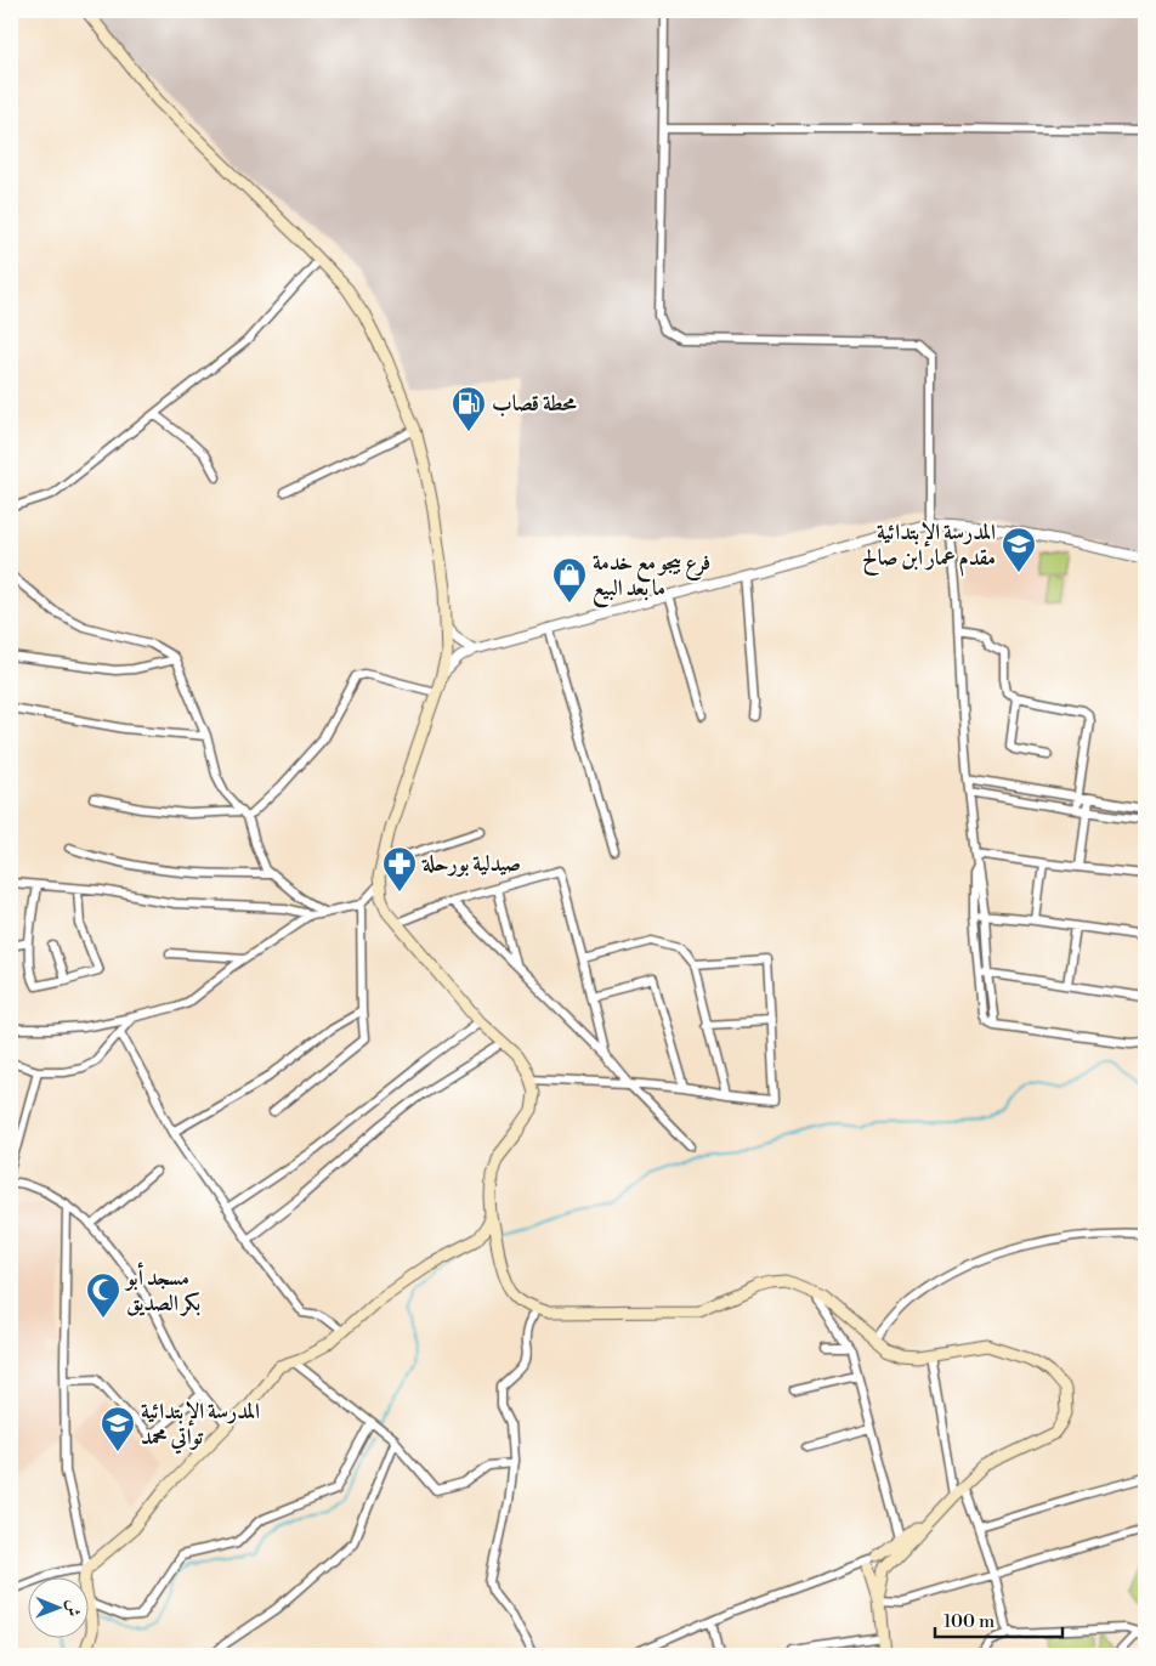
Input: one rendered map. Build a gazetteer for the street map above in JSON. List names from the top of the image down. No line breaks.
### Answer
{"places":{"fuel station":["محطة قصاب"],"school or university":["المدرسة الإبتدائية مقدم عمار ابن صالح","المدرسة الإبتدائية تواتي محمد"],"shop":["فرع بيجو مع خدمة ما بعد البيع"],"pharmacy":["صيدلية بورحلة"],"mosque":["مسجد أبو بكر الصديق"]},"scale_bar":"100 m","north":"right"}
